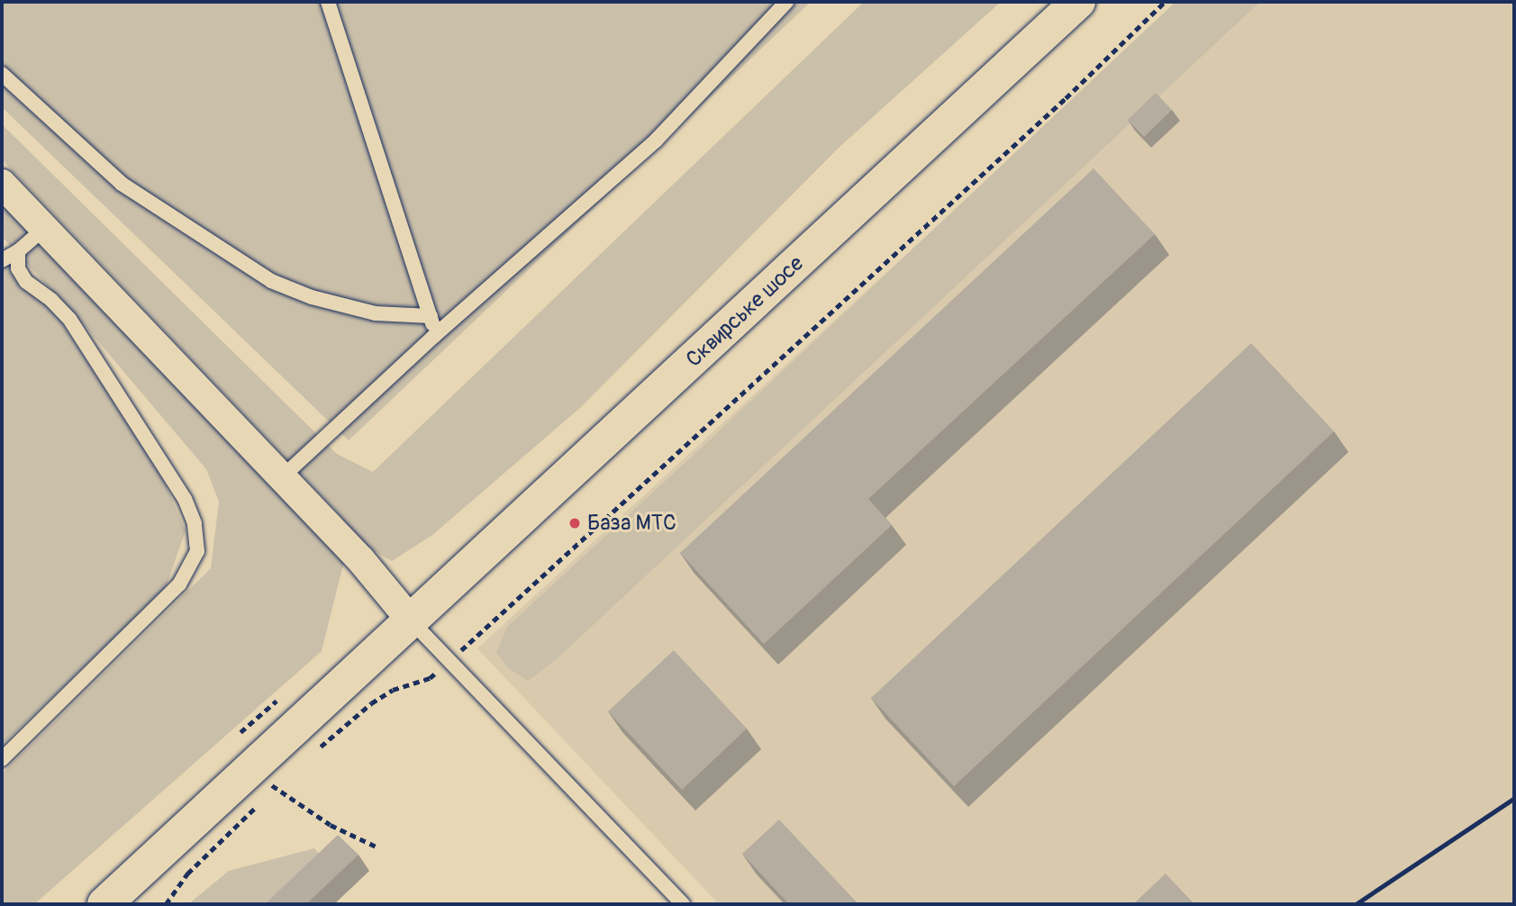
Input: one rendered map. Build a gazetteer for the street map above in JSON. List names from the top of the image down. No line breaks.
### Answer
{"streets":{"main road":["Сквирське шосе"]},"places":["База МТС"]}
